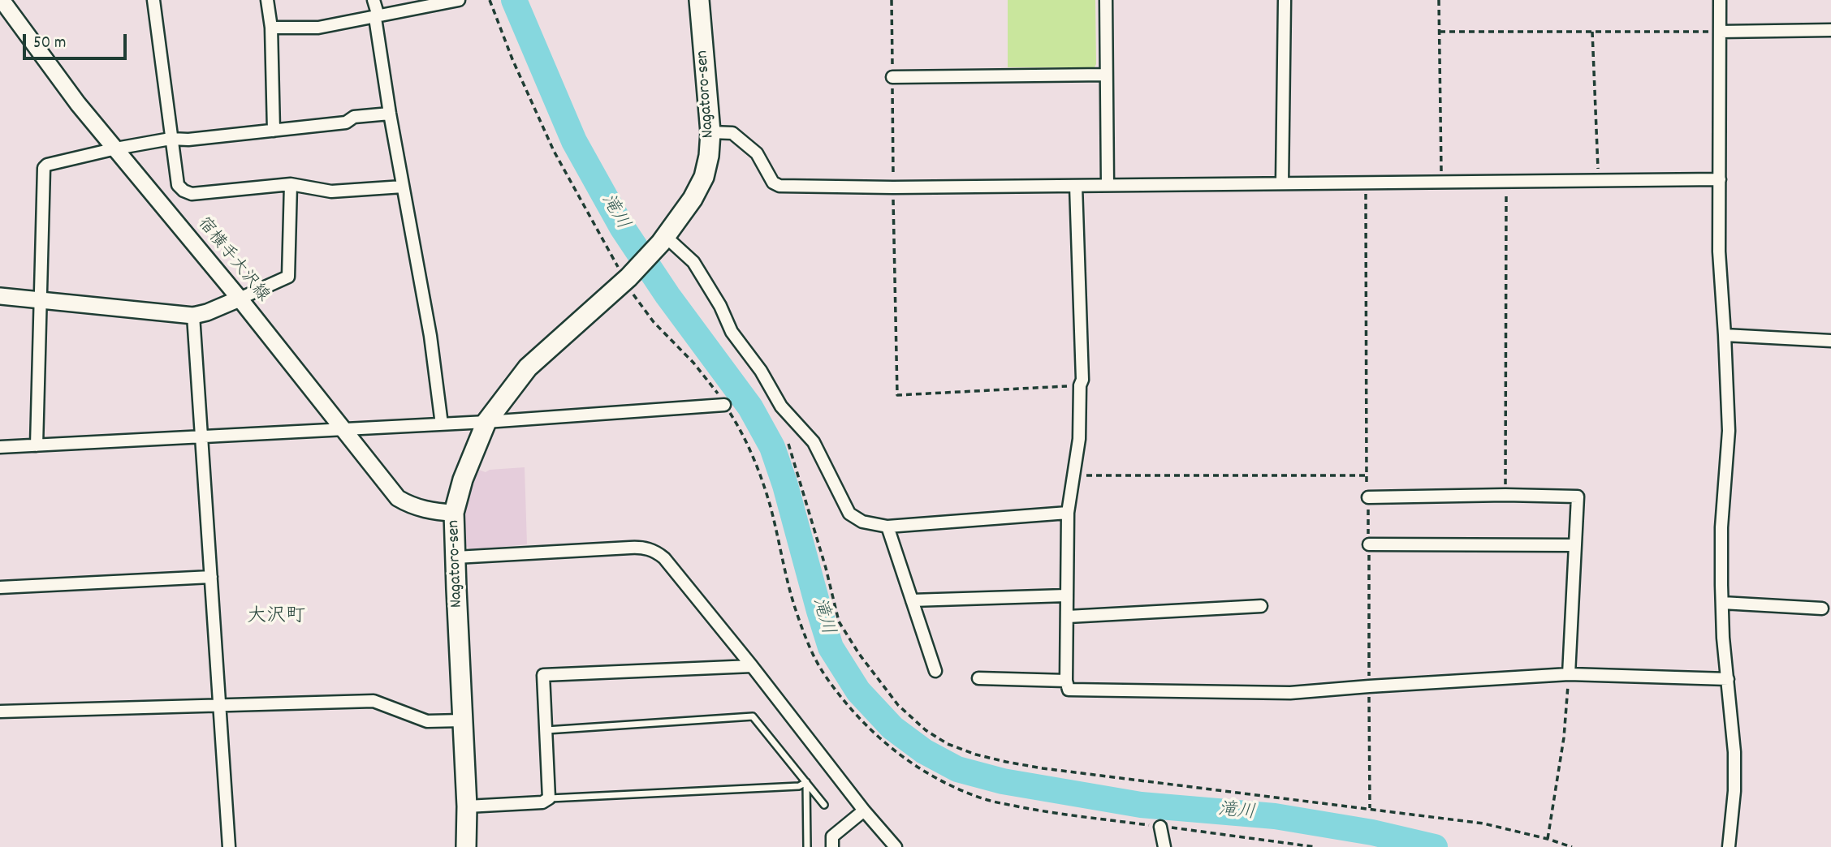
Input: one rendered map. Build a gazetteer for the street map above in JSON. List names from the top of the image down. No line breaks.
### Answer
{"streets":{"main road":["Nagatoro-sen"],"street":["宿横手大沢線"]},"crossings":[["Nagatoro-sen","宿横手大沢線"]],"districts":["大沢町"],"water":["滝川"],"scale_bar":"50 m"}
